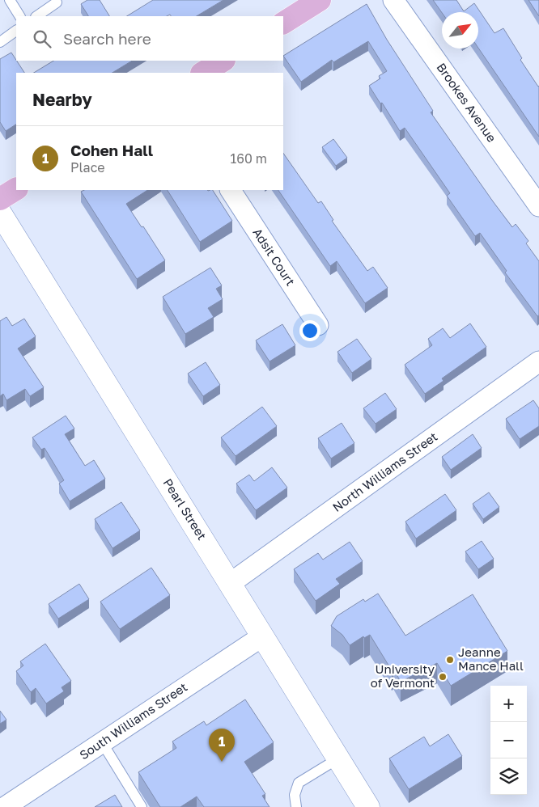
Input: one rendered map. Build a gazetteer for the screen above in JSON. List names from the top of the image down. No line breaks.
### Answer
{"streets":{"main road":["Pearl Street"],"street":["Brookes Avenue","Adsit Court","North Williams Street","South Williams Street"]},"crossings":[["North Williams Street","Pearl Street"],["Pearl Street","South Williams Street"]],"places":["Jeanne Mance Hall","University of Vermont"],"north":"top right","page":{"search":"Search here","heading":"Nearby","list":[{"mark":"1","name":"Cohen Hall","note":"Place","value":"160 m"}],"map_buttons":["+","−"],"pins":"1"}}
